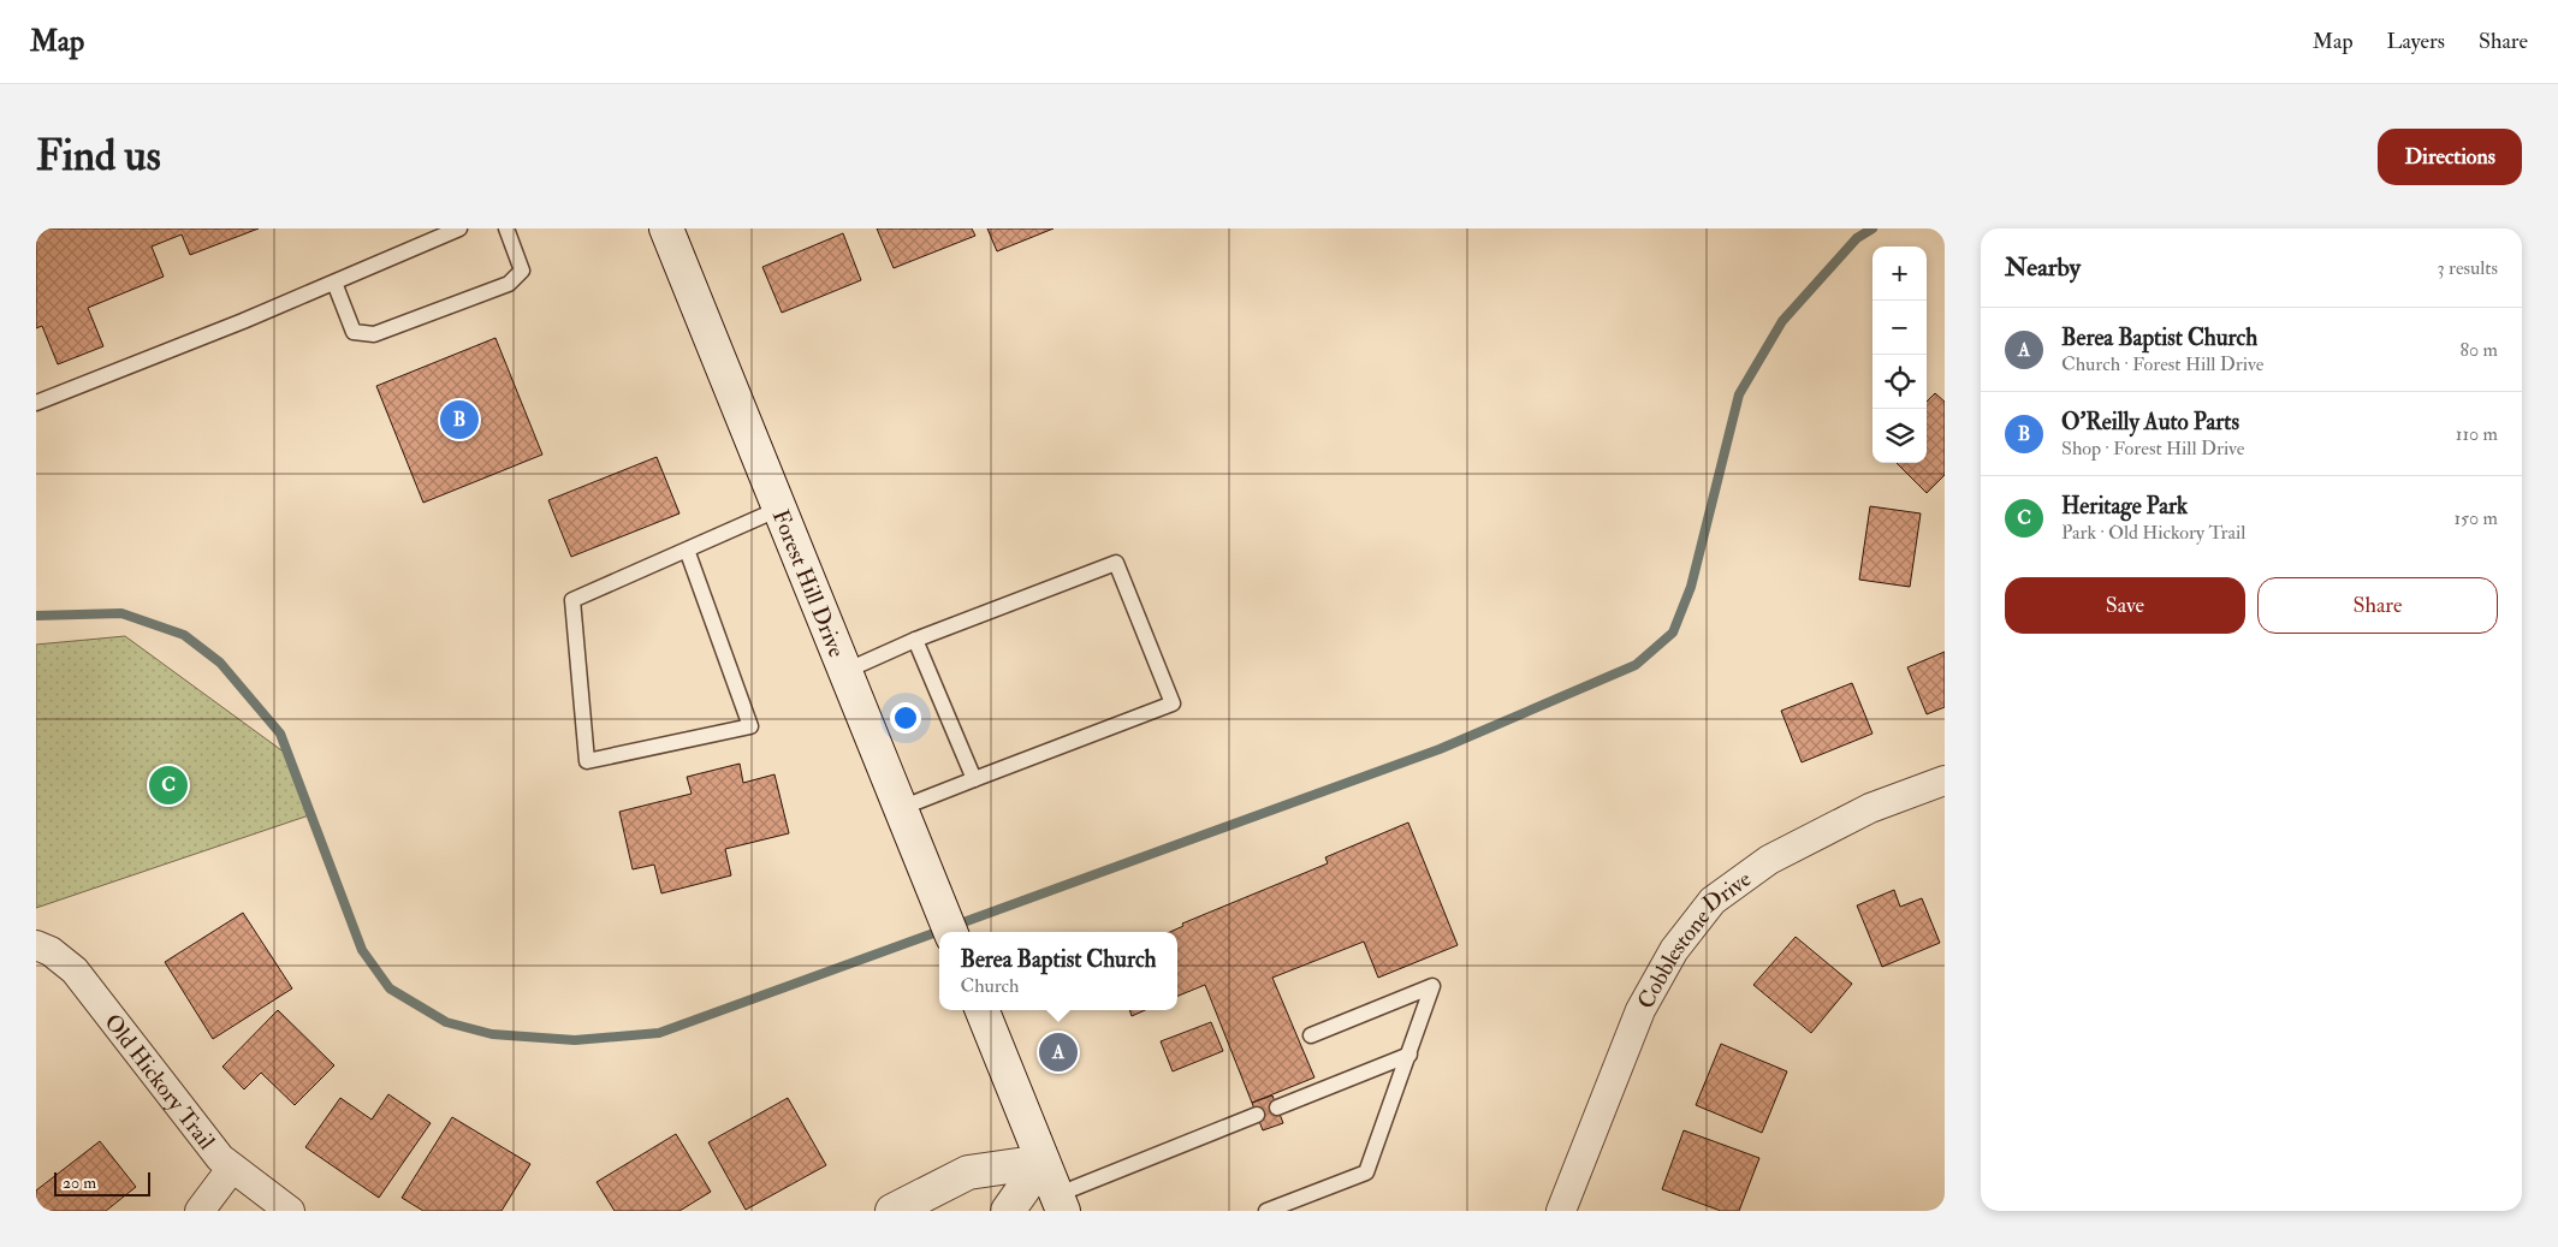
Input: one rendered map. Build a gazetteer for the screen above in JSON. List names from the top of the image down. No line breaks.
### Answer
{"streets":{"main road":["Forest Hill Drive"],"street":["Cobblestone Drive","Old Hickory Trail"]},"scale_bar":"20 m","page":{"header":"Map","nav":["Map","Layers","Share"],"buttons":["Directions",["Save","Share"]],"title":"Find us","heading":["Nearby","3 results"],"map_buttons":["+","−"],"list":[{"mark":"A","name":"Berea Baptist Church","note":"Church · Forest Hill Drive","value":"80 m"},{"mark":"B","name":"O'Reilly Auto Parts","note":"Shop · Forest Hill Drive","value":"110 m"},{"mark":"C","name":"Heritage Park","note":"Park · Old Hickory Trail","value":"150 m"}],"pins":["B","C","A"],"popup":["Berea Baptist Church","Church"],"scale":"20 m"}}
